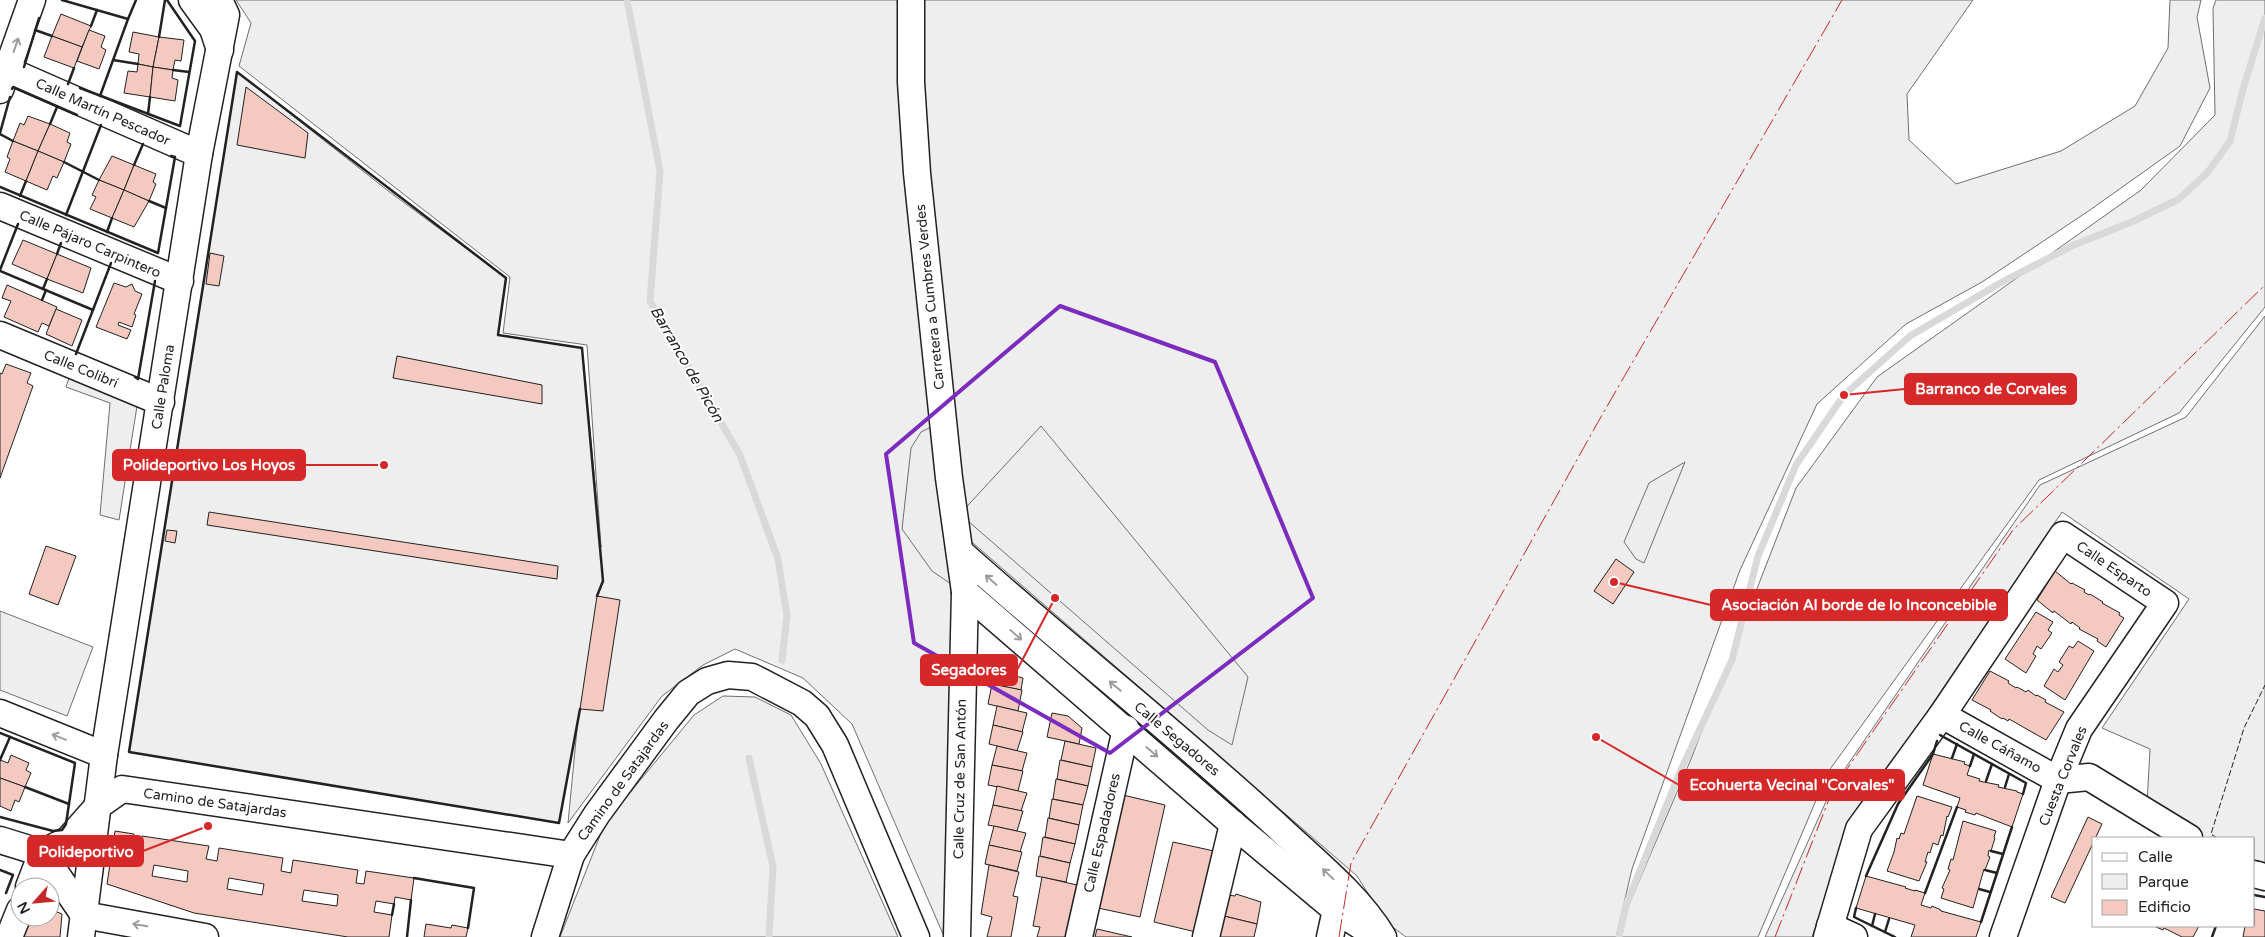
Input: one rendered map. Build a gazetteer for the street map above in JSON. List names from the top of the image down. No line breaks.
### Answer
{"streets":{"street":["Calle Martín Pescador","Calle Pájaro Carpintero","Carretera a Cumbres Verdes","Calle Colibrí","Calle Paloma","Calle Esparto","Calle Segadores","Calle Cáñamo","Cuesta Corvales","Calle Cruz de San Antón","Camino de Satajardas","Calle Espadadores"]},"crossings":[["Calle Martín Pescador","Calle Paloma"],["Calle Pájaro Carpintero","Calle Paloma"],["Carretera a Cumbres Verdes","Calle Segadores"],["Carretera a Cumbres Verdes","Calle Cruz de San Antón"],["Calle Colibrí","Calle Paloma"],["Calle Esparto","Calle Cáñamo"],["Calle Esparto","Cuesta Corvales"],["Calle Segadores","Calle Cruz de San Antón"],["Calle Segadores","Calle Espadadores"],["Calle Cáñamo","Cuesta Corvales"]],"water":["Barranco de Picón"],"places":["Barranco de Corvales","Polideportivo Los Hoyos","Asociación Al borde de lo Inconcebible","Segadores","Ecohuerta Vecinal \"Corvales\"","Polideportivo"],"legend":["Calle","Parque","Edificio"],"north":"bottom left"}
